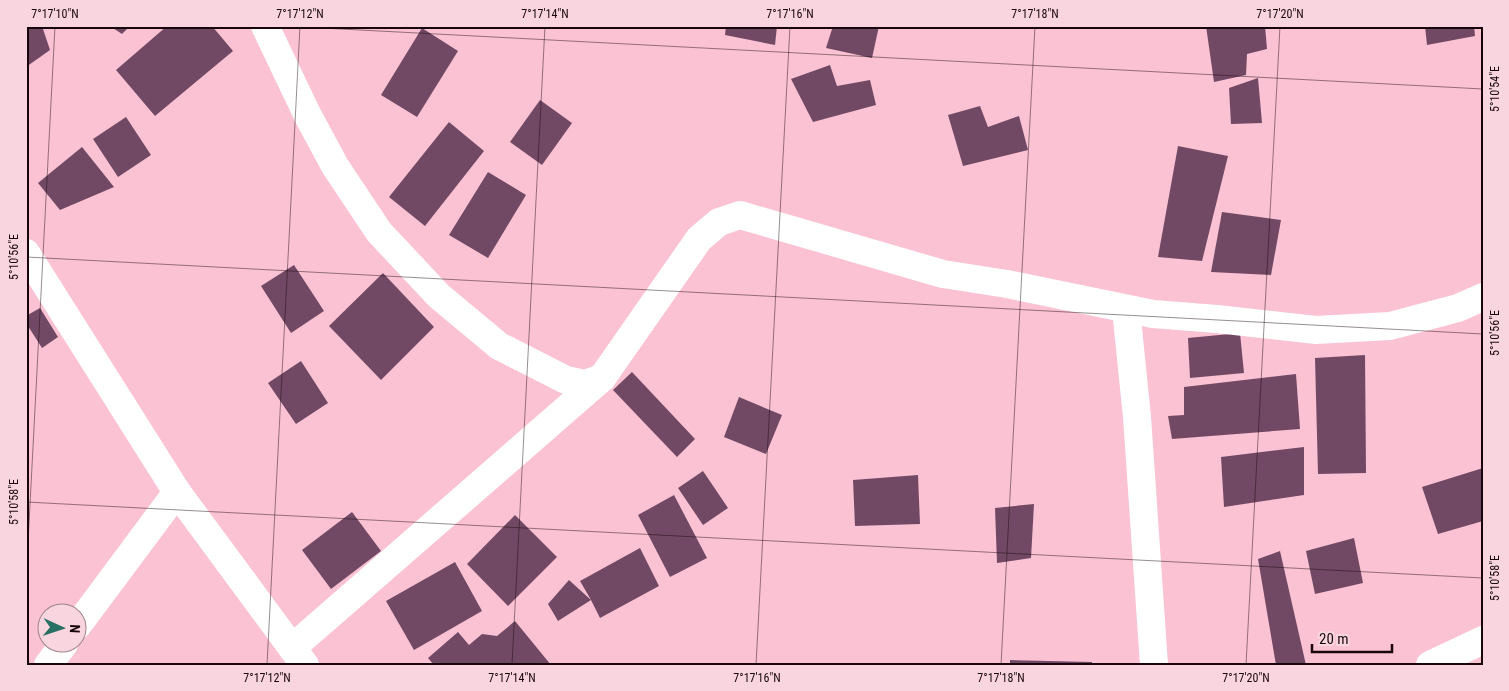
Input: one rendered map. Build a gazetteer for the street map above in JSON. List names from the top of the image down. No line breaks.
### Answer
{"scale_bar":"20 m","north":"right","coordinates":["7°17'10\"N","7°17'12\"N","7°17'14\"N","7°17'16\"N","7°17'18\"N","7°17'20\"N","5°10'54\"E","5°10'56\"E","5°10'58\"E"]}
